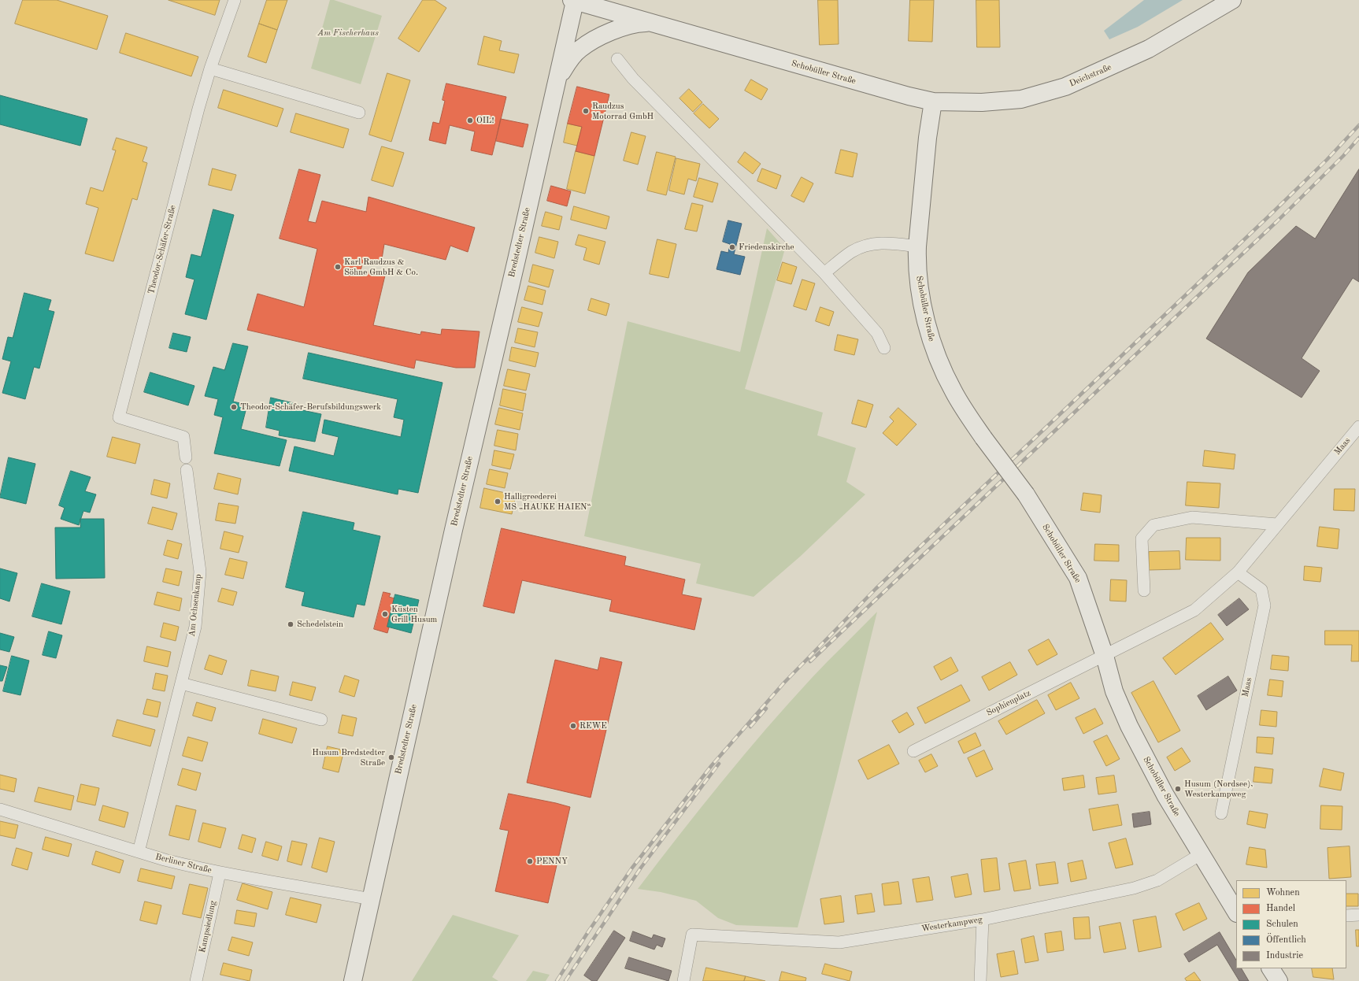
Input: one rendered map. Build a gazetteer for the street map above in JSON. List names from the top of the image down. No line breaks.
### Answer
{"streets":{"main road":["Schobüller Straße","Deichstraße","Bredstedter Straße"],"street":["Theodor-Schäfer-Straße","Maas","Am Ochsenkamp","Sophienplatz","Berliner Straße","Westerkampweg","Kampsiedlung"]},"crossings":[["Schobüller Straße","Deichstraße"],["Schobüller Straße","Bredstedter Straße"],["Schobüller Straße","Maas"],["Schobüller Straße","Sophienplatz"],["Schobüller Straße","Westerkampweg"],["Bredstedter Straße","Berliner Straße"],["Maas","Sophienplatz"],["Am Ochsenkamp","Berliner Straße"],["Berliner Straße","Kampsiedlung"]],"parks":["Am Fischerhaus"],"places":["Raudzus Motorrad GmbH","OIL!","Friedenskirche","Karl Raudzus & Söhne GmbH & Co.","Theodor-Schäfer-Berufsbildungswerk","Halligreederei MS „HAUKE HAIEN“","Küsten Grill Husum","Schedelstein","REWE","Husum Bredstedter Straße","Husum (Nordsee), Westerkampweg","PENNY"],"legend":["Wohnen","Handel","Schulen","Öffentlich","Industrie"]}
